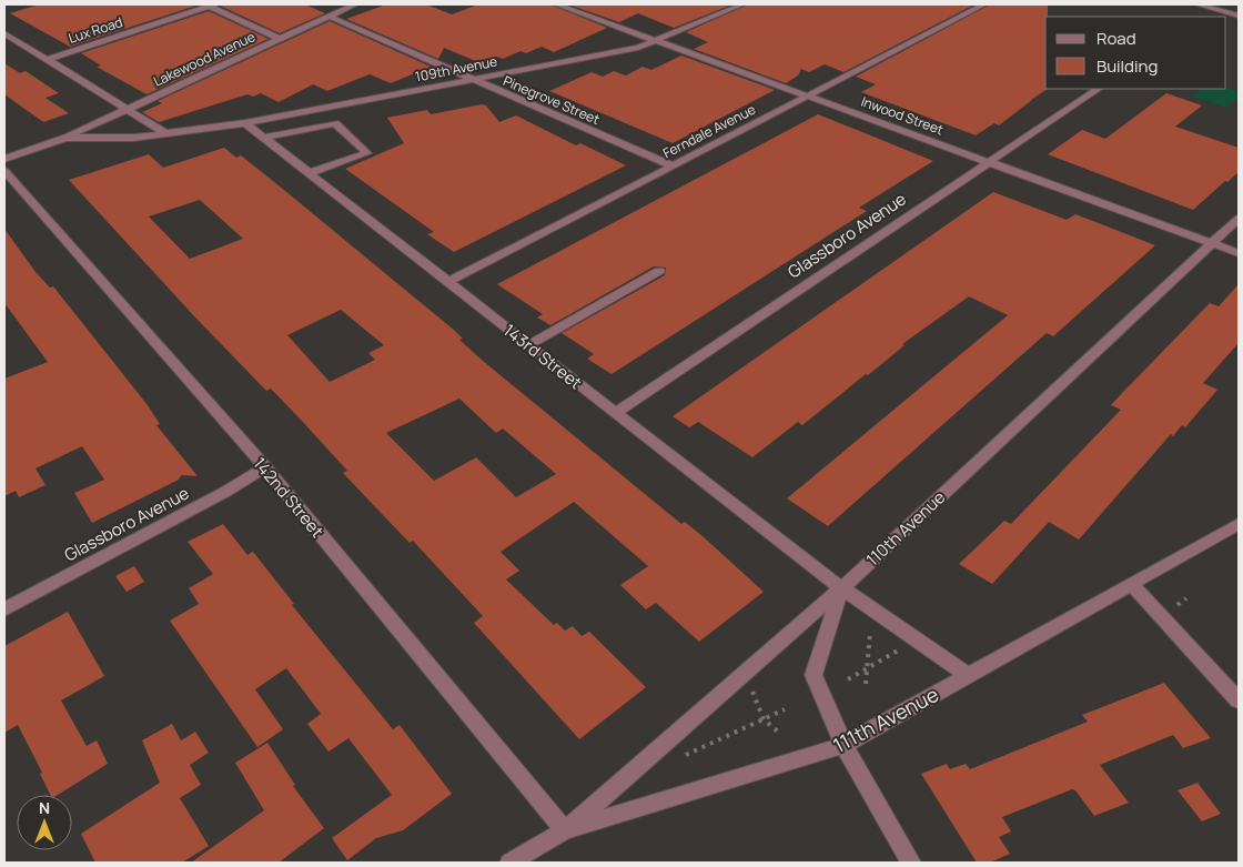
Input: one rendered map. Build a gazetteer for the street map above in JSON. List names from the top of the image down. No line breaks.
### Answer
{"streets":{"street":["Lux Road","Lakewood Avenue","109th Avenue","Pinegrove Street","Inwood Street","Ferndale Avenue","Glassboro Avenue","143rd Street","142nd Street","110th Avenue","111th Avenue"]},"crossings":[["Lakewood Avenue","109th Avenue"],["Lakewood Avenue","Pinegrove Street"],["109th Avenue","Pinegrove Street"],["109th Avenue","Inwood Street"],["109th Avenue","143rd Street"],["Pinegrove Street","Ferndale Avenue"],["Inwood Street","Ferndale Avenue"],["Inwood Street","Glassboro Avenue"],["Inwood Street","110th Avenue"],["Ferndale Avenue","143rd Street"],["Glassboro Avenue","143rd Street"],["Glassboro Avenue","142nd Street"],["143rd Street","110th Avenue"],["143rd Street","111th Avenue"],["142nd Street","110th Avenue"],["142nd Street","111th Avenue"],["110th Avenue","111th Avenue"]],"legend":["Road","Building"],"north":"top"}
